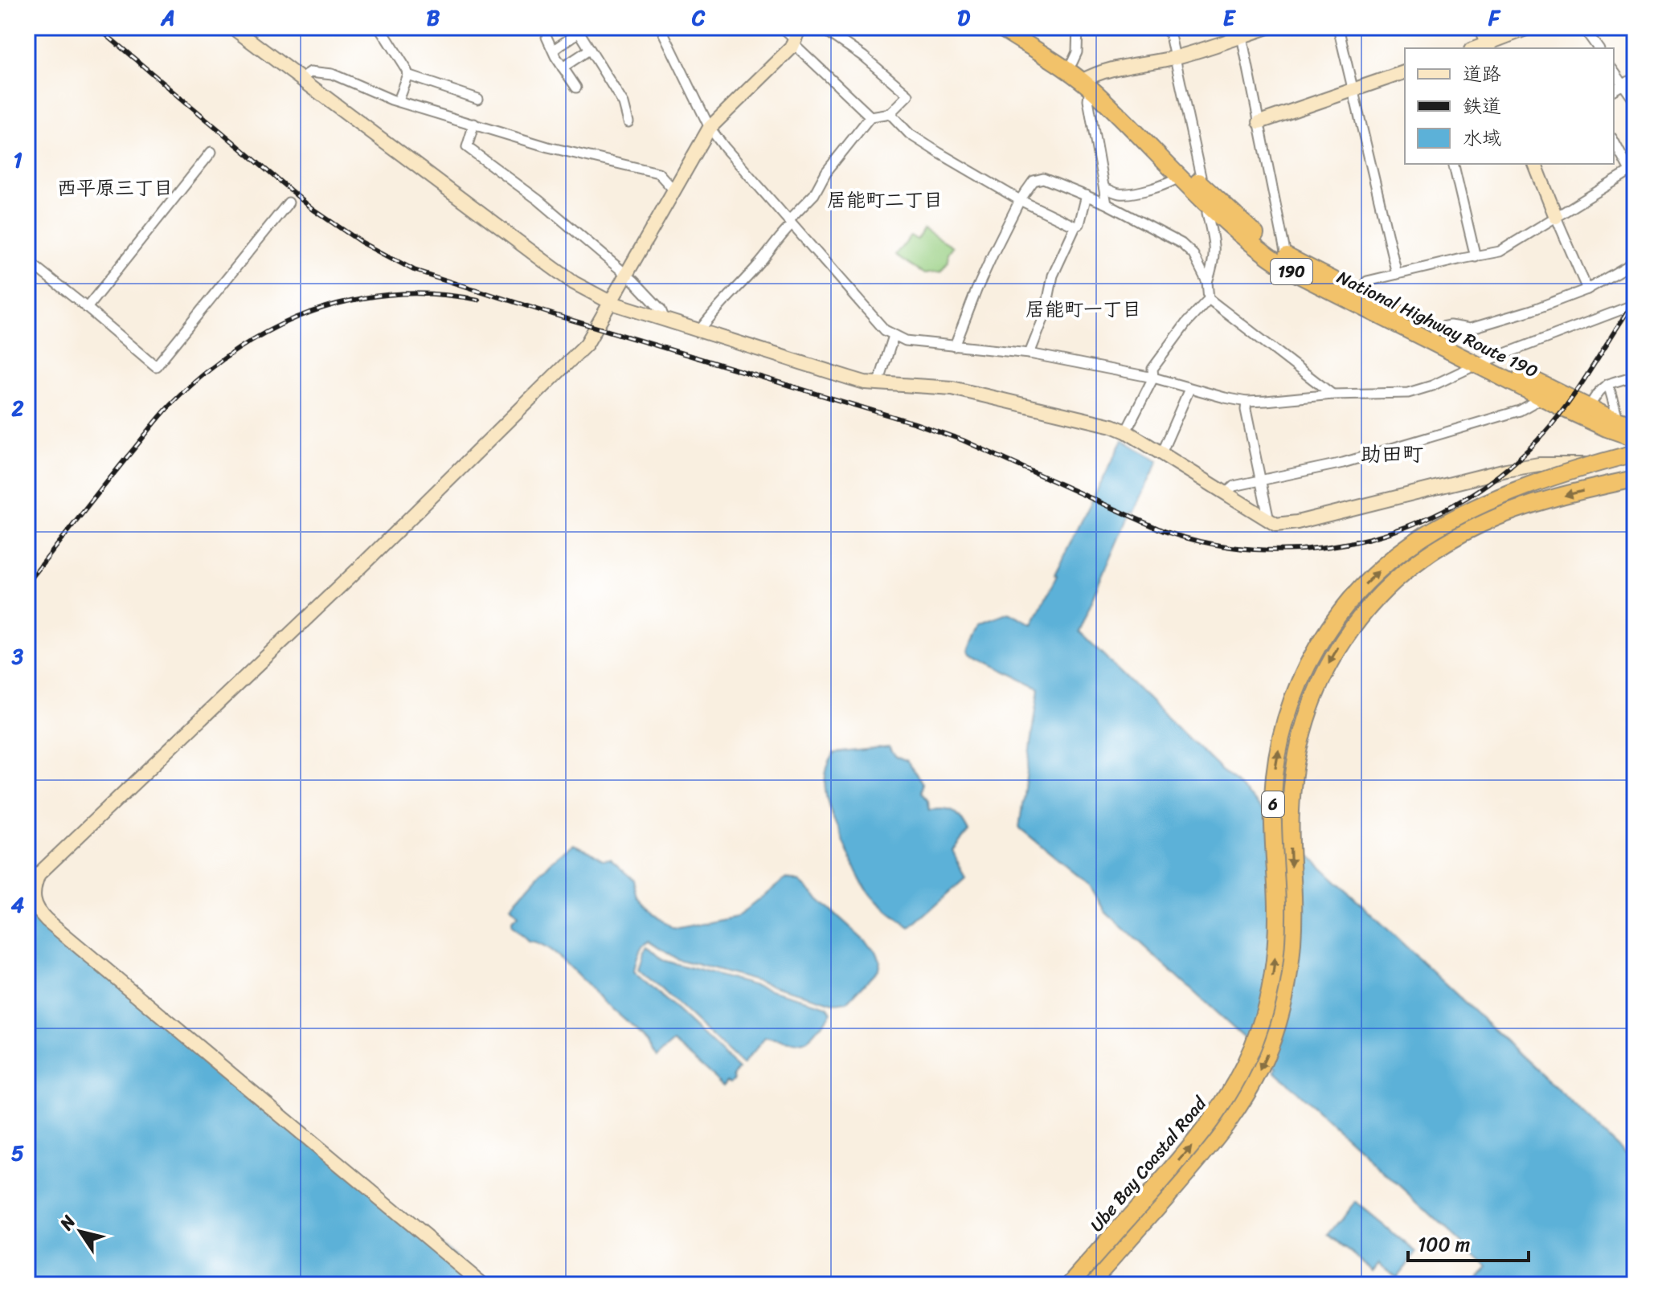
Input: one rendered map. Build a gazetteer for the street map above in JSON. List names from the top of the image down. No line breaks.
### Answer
{"streets":{"highway":["190","National Highway Route 190","6","Ube Bay Coastal Road"]},"districts":["西平原三丁目","居能町二丁目","居能町一丁目","助田町"],"legend":["道路","鉄道","水域"],"scale_bar":"100 m","north":"top left","grid":{"columns":["A","B","C","D","E","F"],"rows":["1","2","3","4","5"]}}
